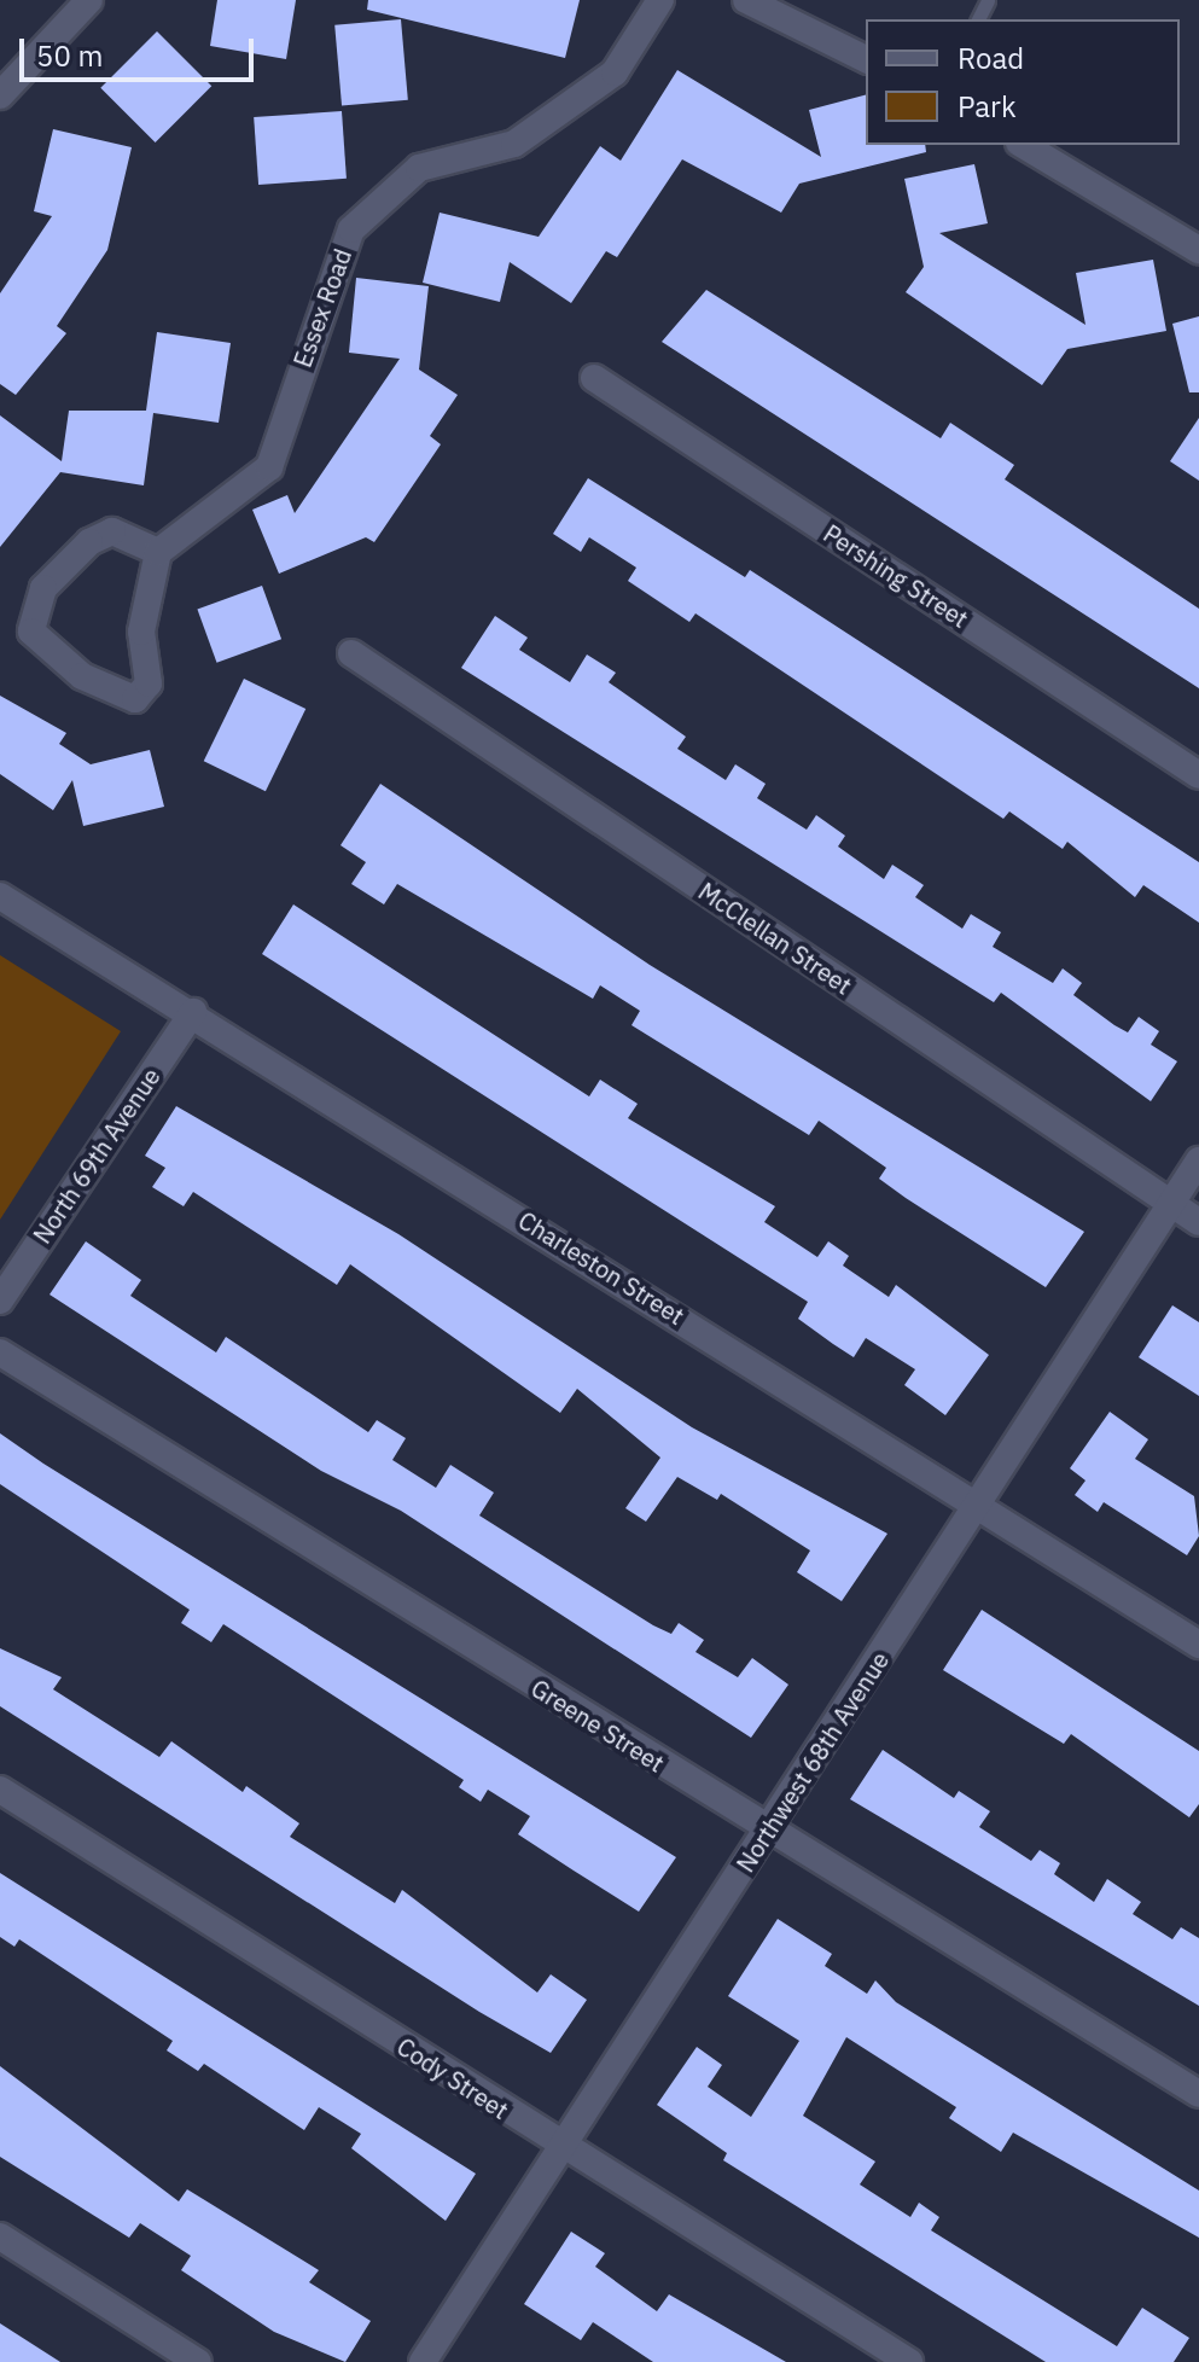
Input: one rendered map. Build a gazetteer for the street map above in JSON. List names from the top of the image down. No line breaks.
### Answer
{"streets":{"street":["Essex Road","Pershing Street","McClellan Street","North 69th Avenue","Charleston Street","Greene Street","Northwest 68th Avenue","Cody Street"]},"crossings":[["McClellan Street","Northwest 68th Avenue"],["North 69th Avenue","Charleston Street"],["Charleston Street","Northwest 68th Avenue"],["Greene Street","Northwest 68th Avenue"],["Northwest 68th Avenue","Cody Street"]],"legend":["Road","Park"],"scale_bar":"50 m"}
